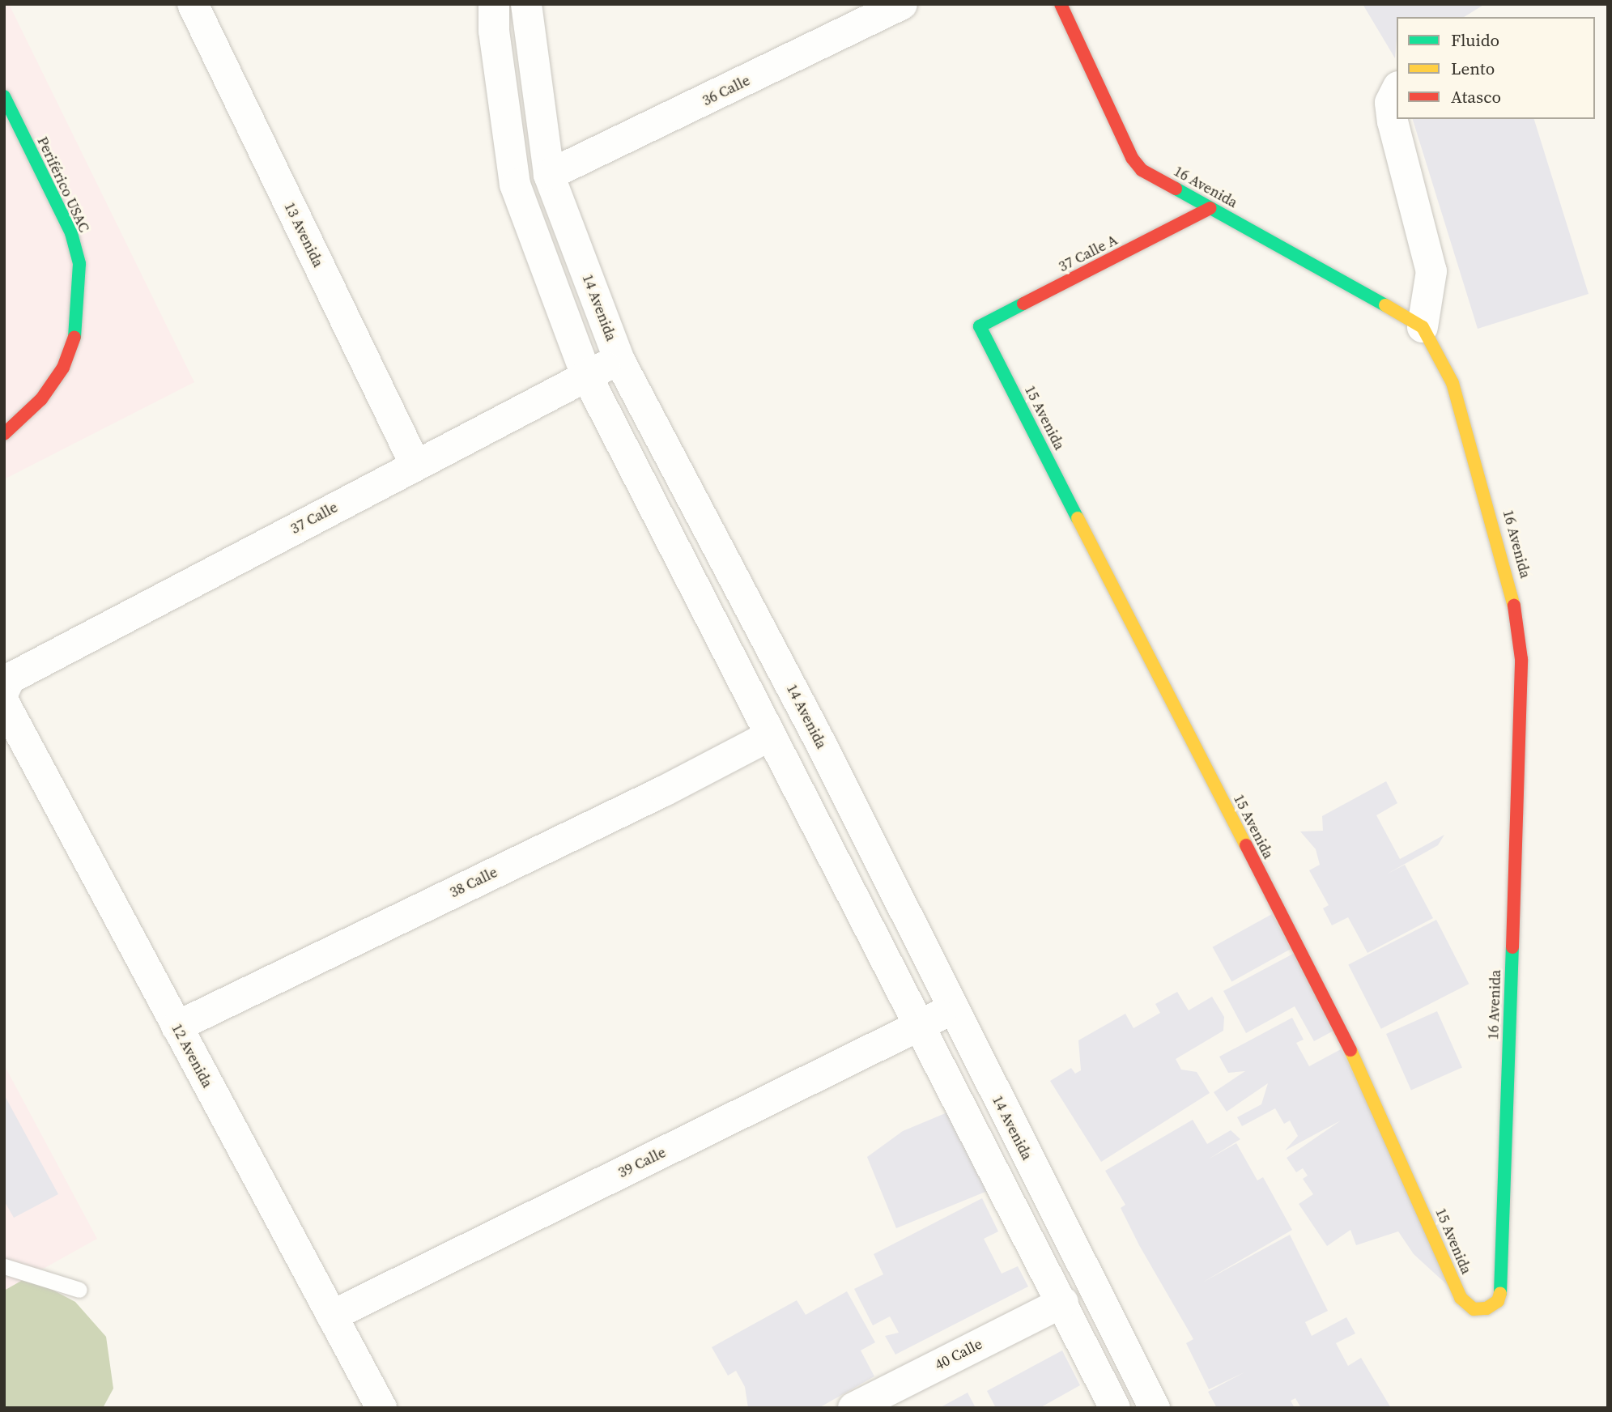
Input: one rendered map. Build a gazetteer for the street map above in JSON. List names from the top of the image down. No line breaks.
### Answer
{"streets":{"street":["36 Calle","Periférico USAC","16 Avenida","13 Avenida","37 Calle A","14 Avenida","15 Avenida","37 Calle","38 Calle","12 Avenida","39 Calle","40 Calle"]},"crossings":[["36 Calle","14 Avenida"],["16 Avenida","37 Calle A"],["16 Avenida","15 Avenida"],["13 Avenida","37 Calle"],["37 Calle A","15 Avenida"],["14 Avenida","37 Calle"],["14 Avenida","39 Calle"],["37 Calle","12 Avenida"],["38 Calle","12 Avenida"],["12 Avenida","39 Calle"]],"legend":["Fluido","Lento","Atasco"]}
